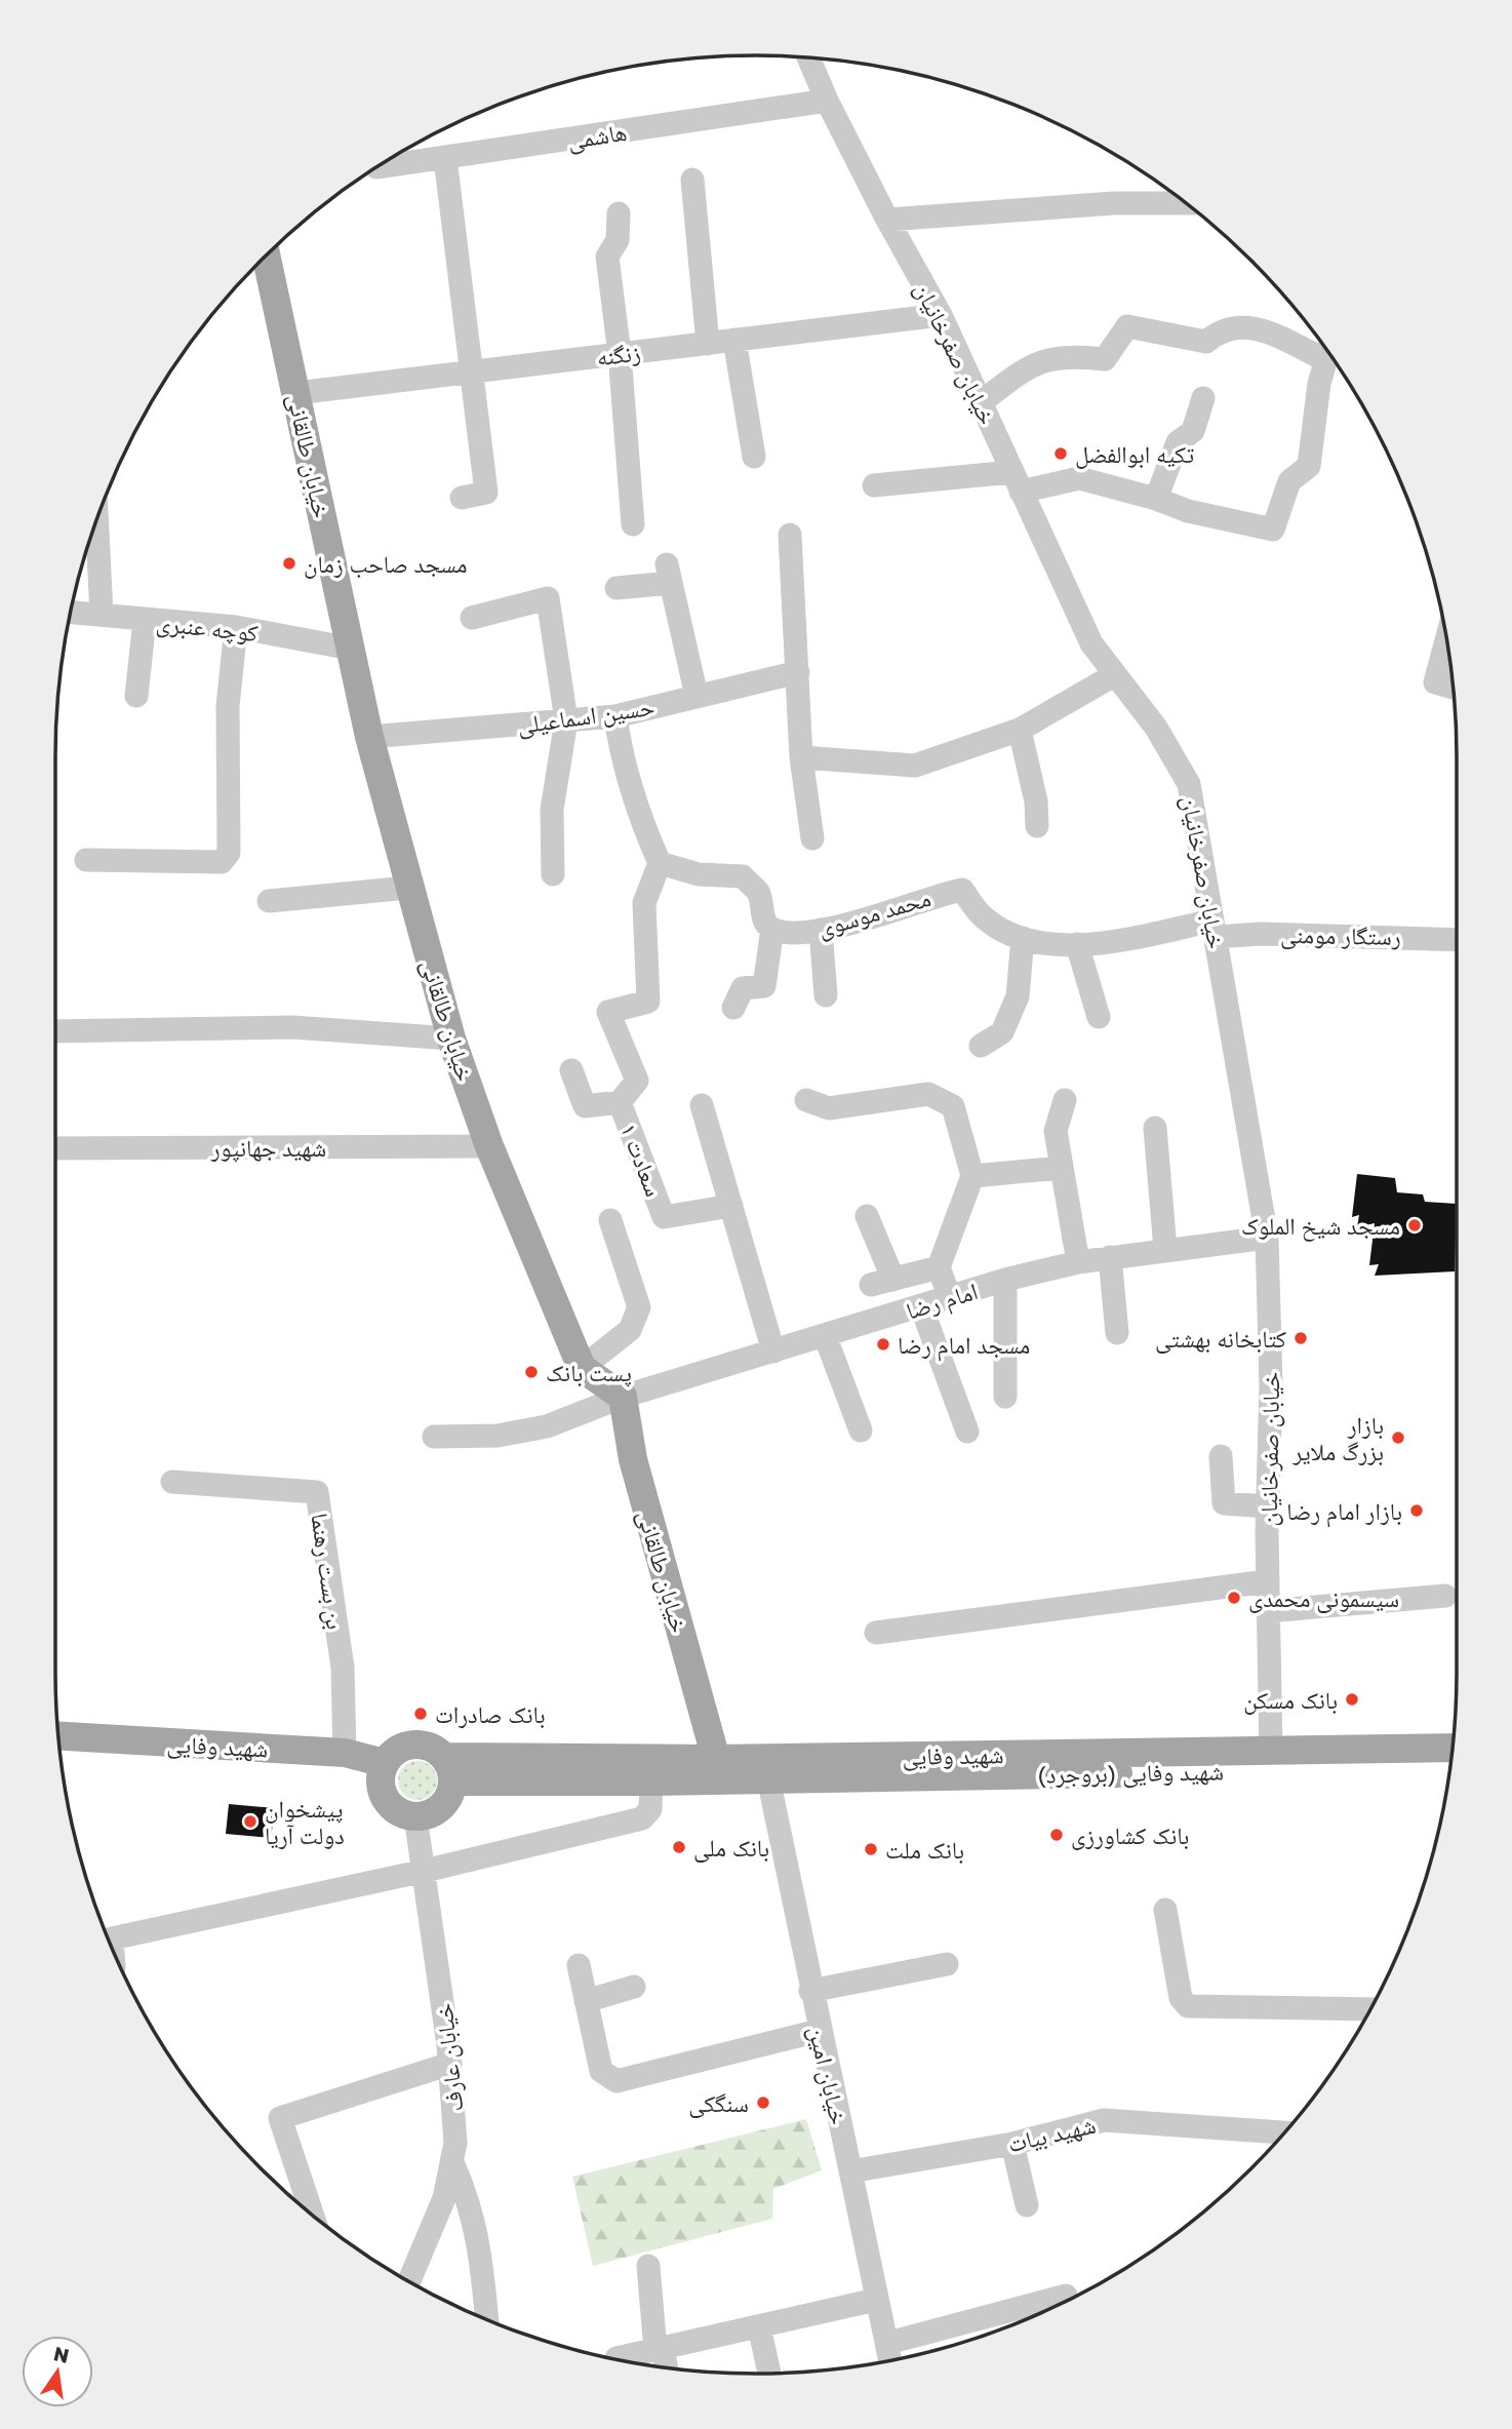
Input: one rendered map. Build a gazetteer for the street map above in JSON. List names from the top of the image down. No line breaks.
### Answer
{"streets":{"main road":["خیابان طالقانی","شهید وفایی","شهید وفایی (بروجرد)"],"street":["هاشمی","خیابان صفرخانیان","زنگنه","کوچه عنبری","حسین اسماعیلی","محمد موسوی","رستگار مومنی","شهید جهانپور","سعادت ۱","امام رضا","بن بست رهنما","خیابان عارف","خیابان امین","شهید بیات"]},"crossings":[["هاشمی","خیابان صفرخانیان"],["خیابان صفرخانیان","زنگنه"],["خیابان صفرخانیان","محمد موسوی"],["خیابان صفرخانیان","رستگار مومنی"],["خیابان صفرخانیان","امام رضا"],["خیابان صفرخانیان","شهید وفایی"],["زنگنه","خیابان طالقانی"],["خیابان طالقانی","کوچه عنبری"],["خیابان طالقانی","حسین اسماعیلی"],["خیابان طالقانی","شهید جهانپور"],["خیابان طالقانی","امام رضا"],["خیابان طالقانی","شهید وفایی"],["محمد موسوی","رستگار مومنی"],["بن بست رهنما","شهید وفایی"],["شهید وفایی","شهید وفایی (بروجرد)"],["شهید وفایی","خیابان عارف"],["شهید وفایی (بروجرد)","خیابان عارف"],["شهید وفایی (بروجرد)","خیابان امین"],["خیابان امین","شهید بیات"]],"places":["تکیه ابوالفضل","مسجد صاحب زمان","مسجد شیخ الملوک","کتابخانه بهشتی","مسجد امام رضا","پست بانک","بازار بزرگ ملایر","بازار امام رضا","سیسمونی محمدی","بانک مسکن","بانک صادرات","پیشخوان دولت آریا","بانک کشاورزی","بانک ملی","بانک ملت","سنگکی"],"north":"top"}
